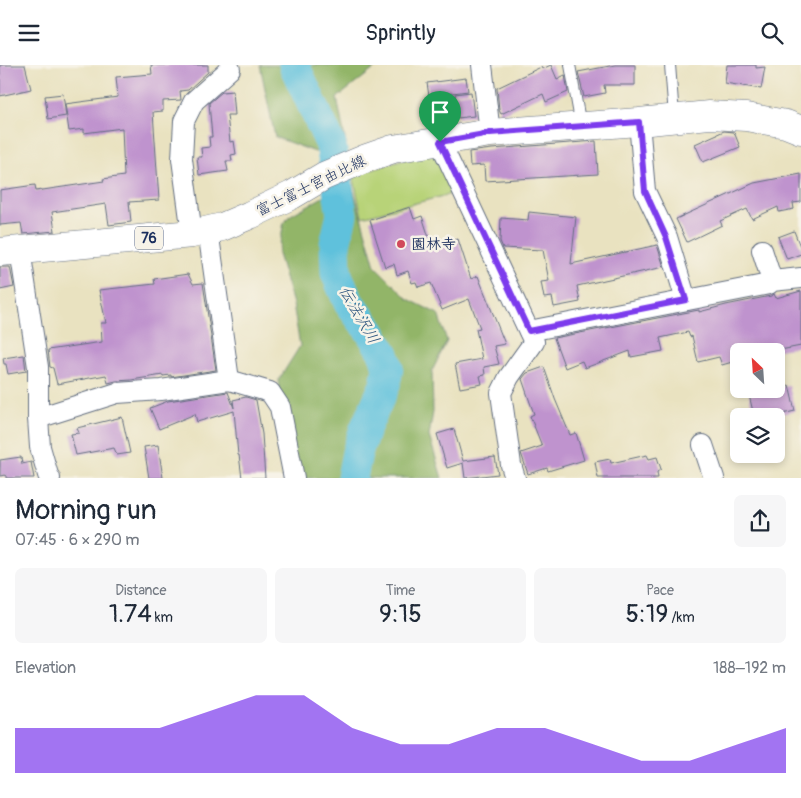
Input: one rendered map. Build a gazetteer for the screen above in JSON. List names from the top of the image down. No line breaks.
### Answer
{"streets":{"main road":["富士富士宮由比線","76"]},"water":["伝法沢川"],"places":["園林寺"],"north":"top left","page":{"header":"Sprintly","heading":["Morning run","07:45 · 6 × 290 m"],"stats":[["Distance","1.74 km"],["Time","9:15"],["Pace","5:19 /km"]],"chart":["Elevation","188–192 m"]}}
